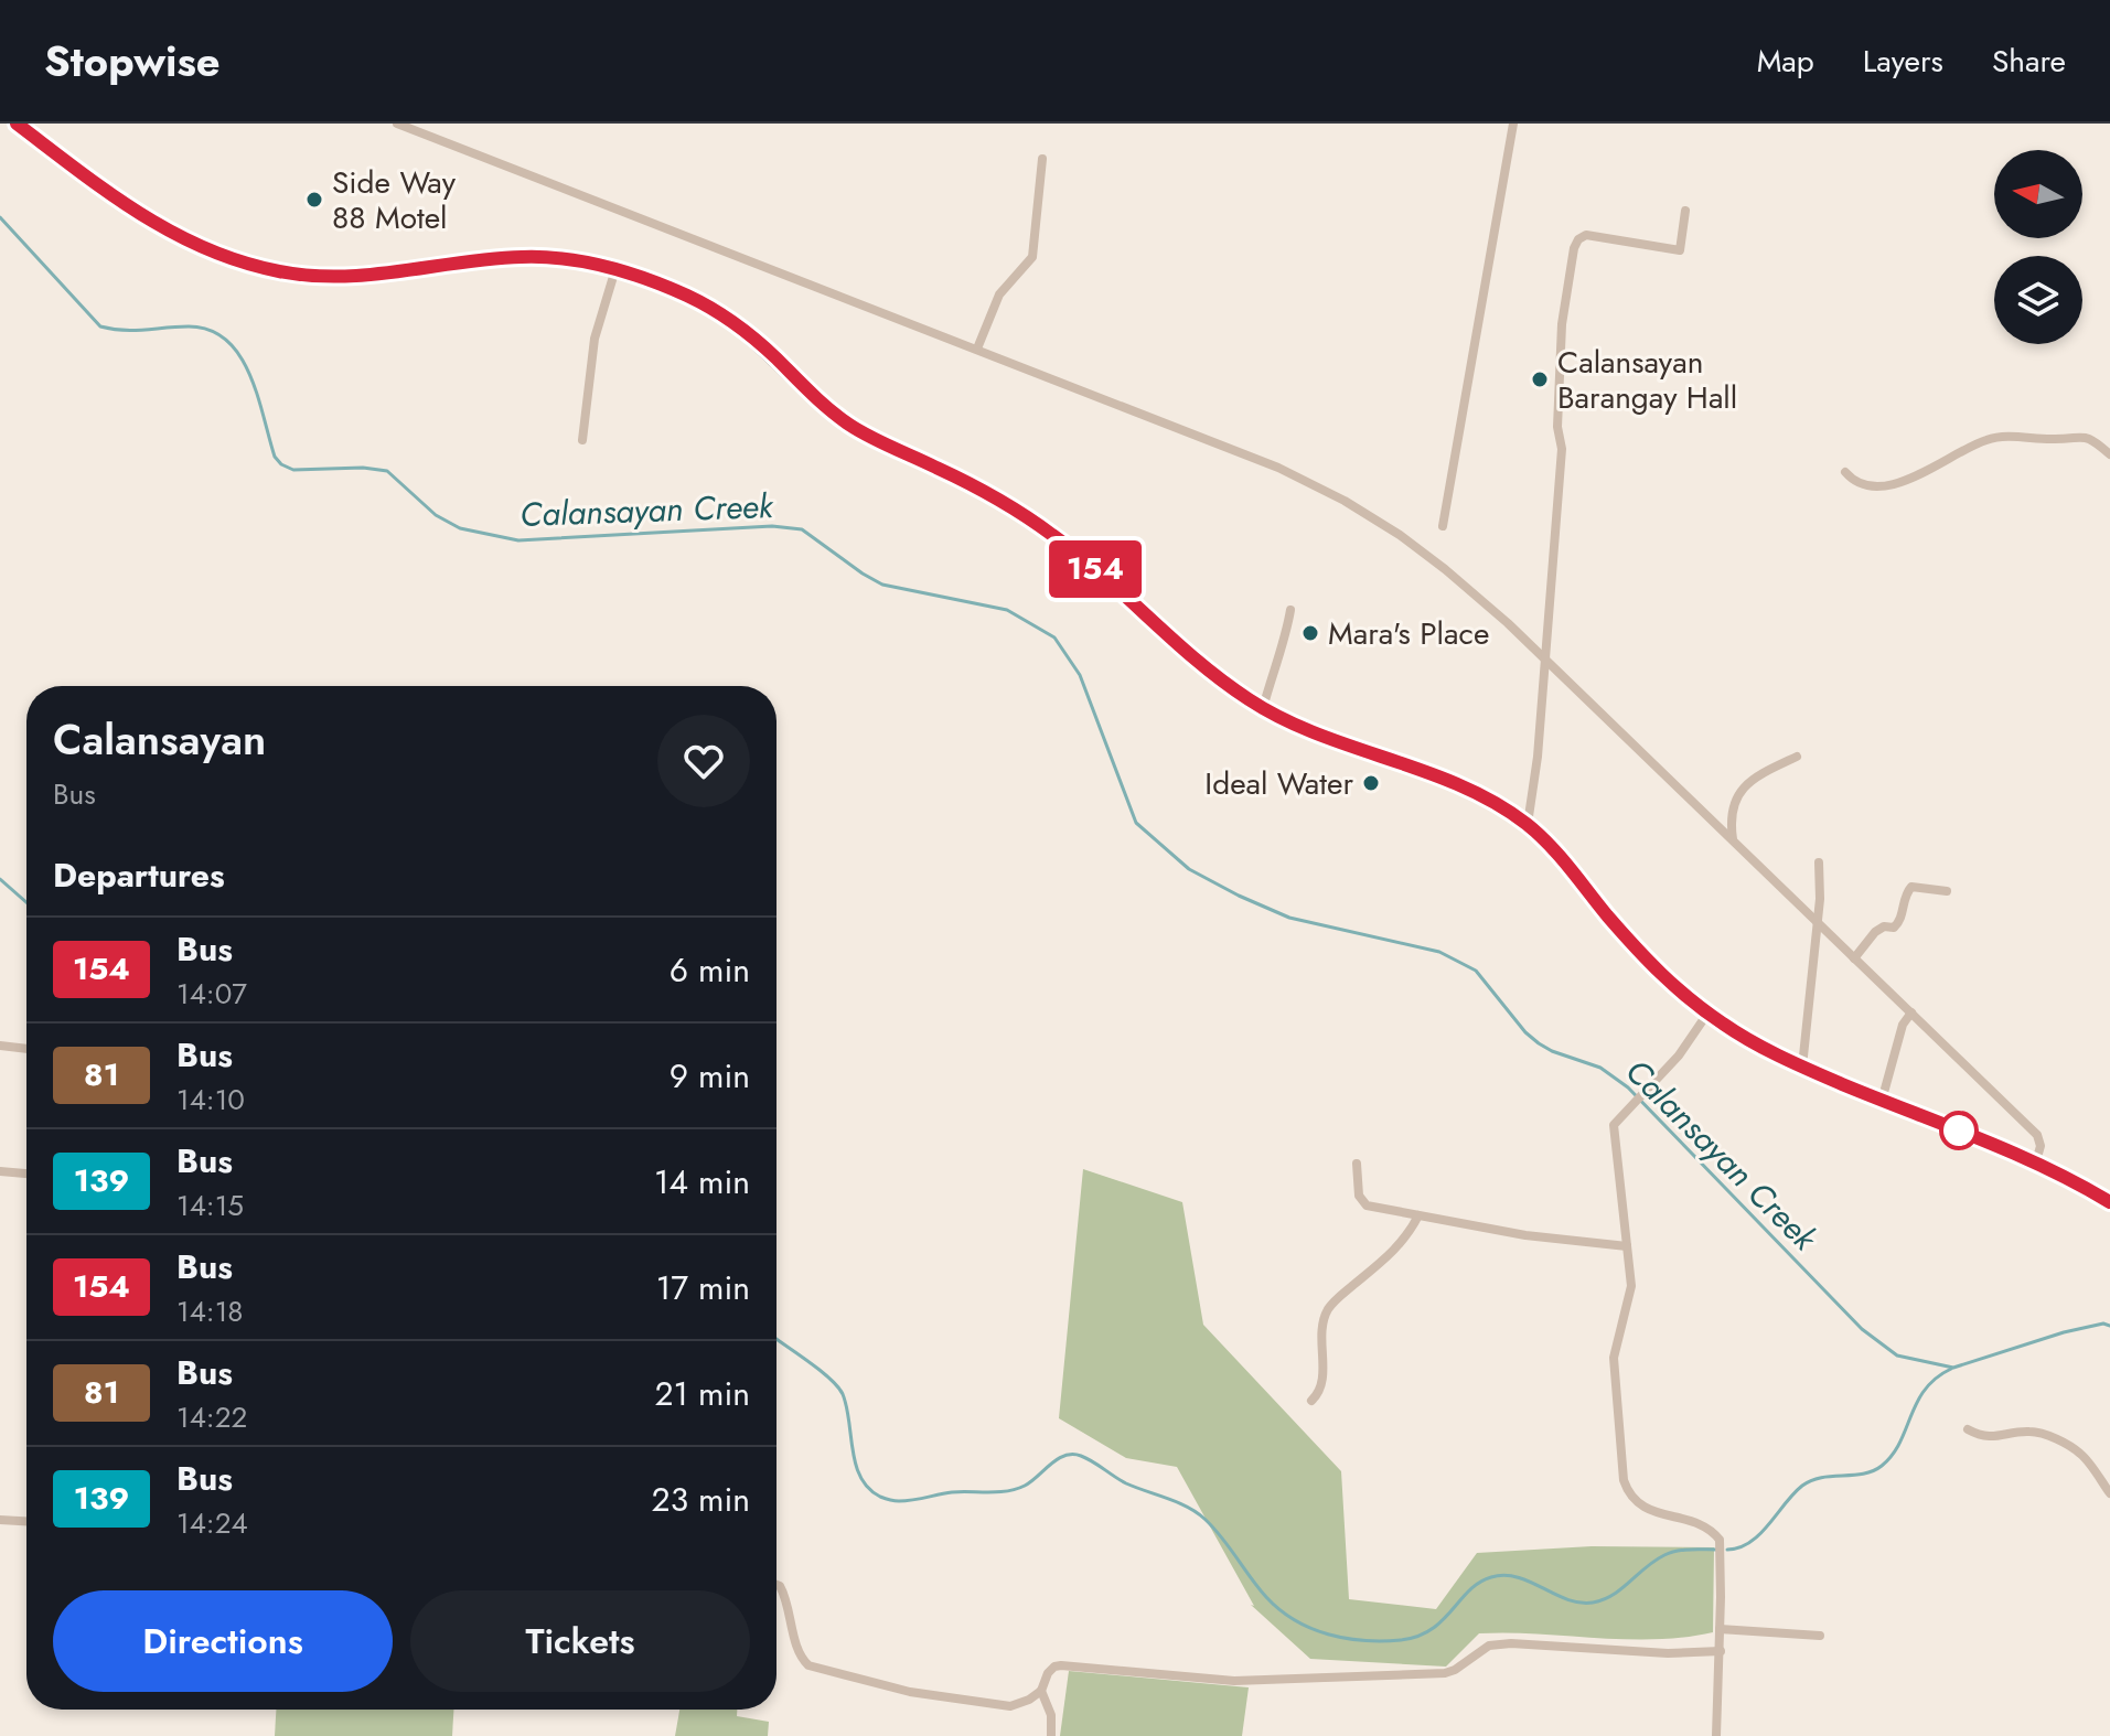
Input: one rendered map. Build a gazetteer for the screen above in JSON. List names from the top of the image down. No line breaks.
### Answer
{"water":["Calansayan Creek"],"places":["Side Way 88 Motel","Calansayan Barangay Hall","Mara's Place","Ideal Water"],"lines":["bus line 154"],"north":"left","page":{"header":"Stopwise","nav":["Map","Layers","Share"],"on_map":"154","heading":[["Calansayan","Bus"],"Departures"],"list":[{"mark":"154","name":"Bus","note":"14:07","value":"6 min"},{"mark":"81","name":"Bus","note":"14:10","value":"9 min"},{"mark":"139","name":"Bus","note":"14:15","value":"14 min"},{"mark":"154","name":"Bus","note":"14:18","value":"17 min"},{"mark":"81","name":"Bus","note":"14:22","value":"21 min"},{"mark":"139","name":"Bus","note":"14:24","value":"23 min"}],"buttons":["Directions","Tickets"]}}
